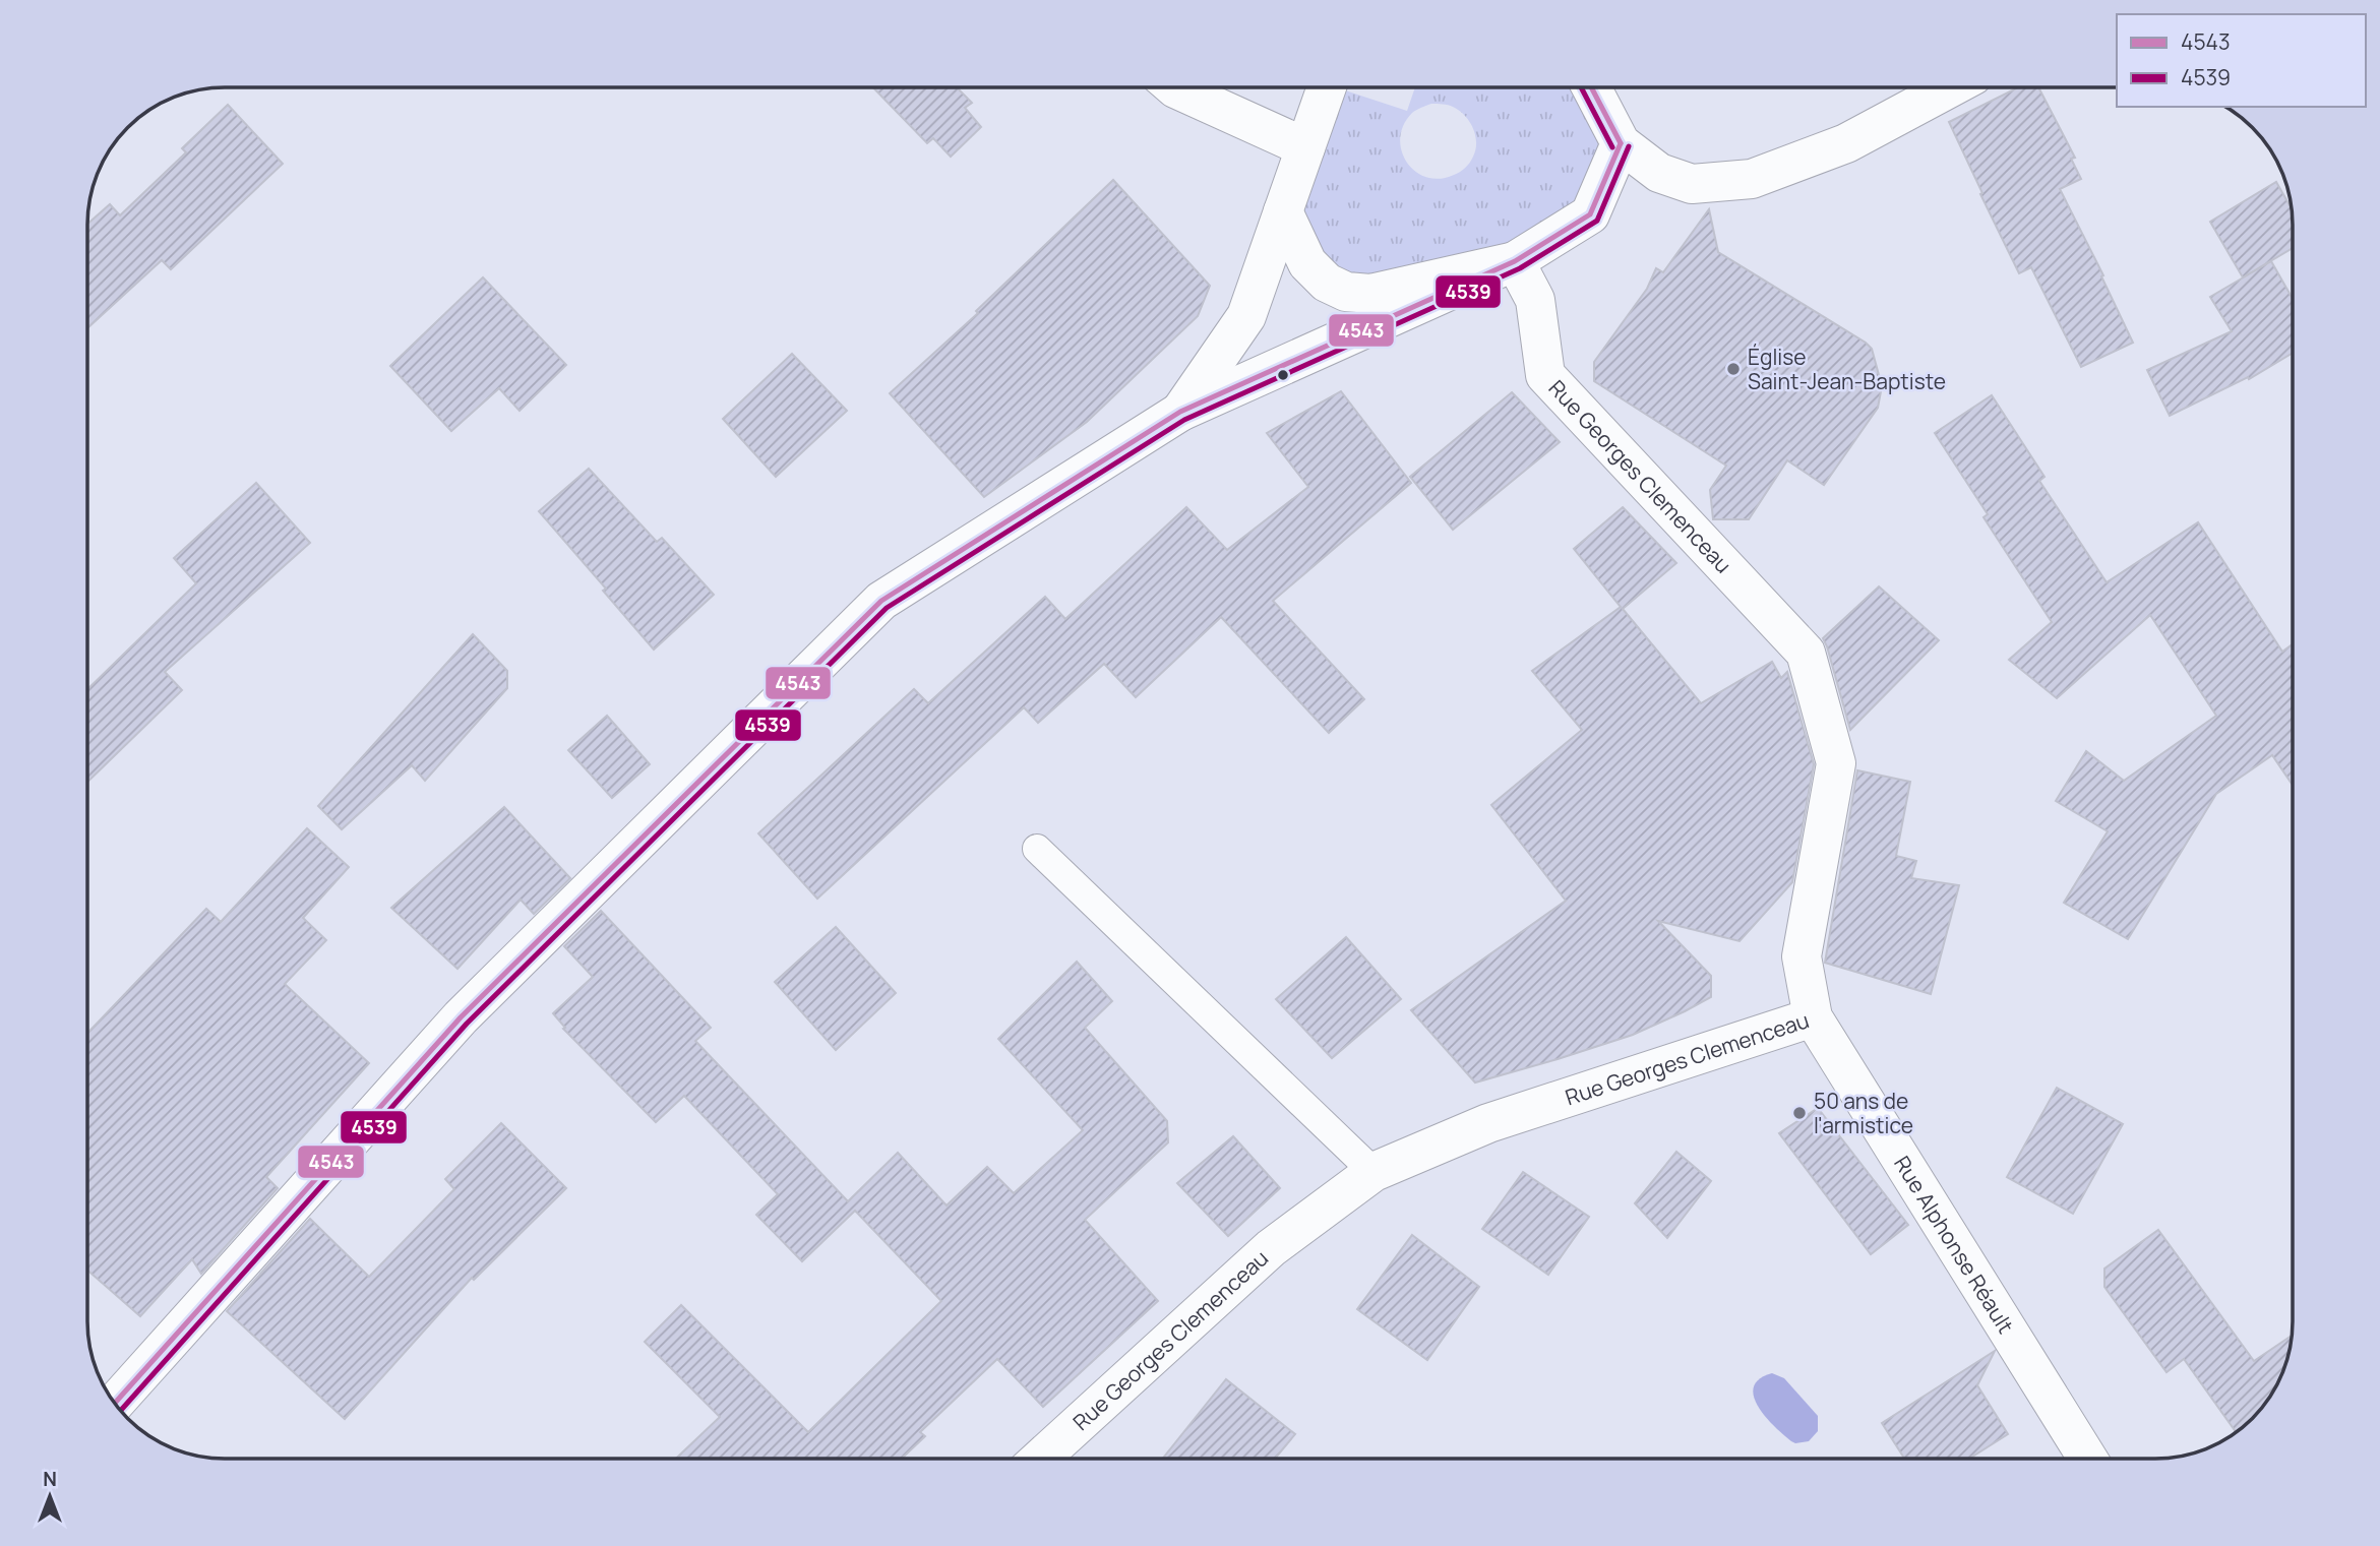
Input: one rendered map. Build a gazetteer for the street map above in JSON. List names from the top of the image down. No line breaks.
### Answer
{"streets":{"street":["Rue Georges Clemenceau","Rue Alphonse Réault"]},"crossings":[["Rue Georges Clemenceau","Rue Alphonse Réault"]],"places":["Église Saint-Jean-Baptiste","50 ans de l'armistice"],"lines":["transit line 4543","transit line 4539"],"legend":["4543","4539"],"north":"top"}
